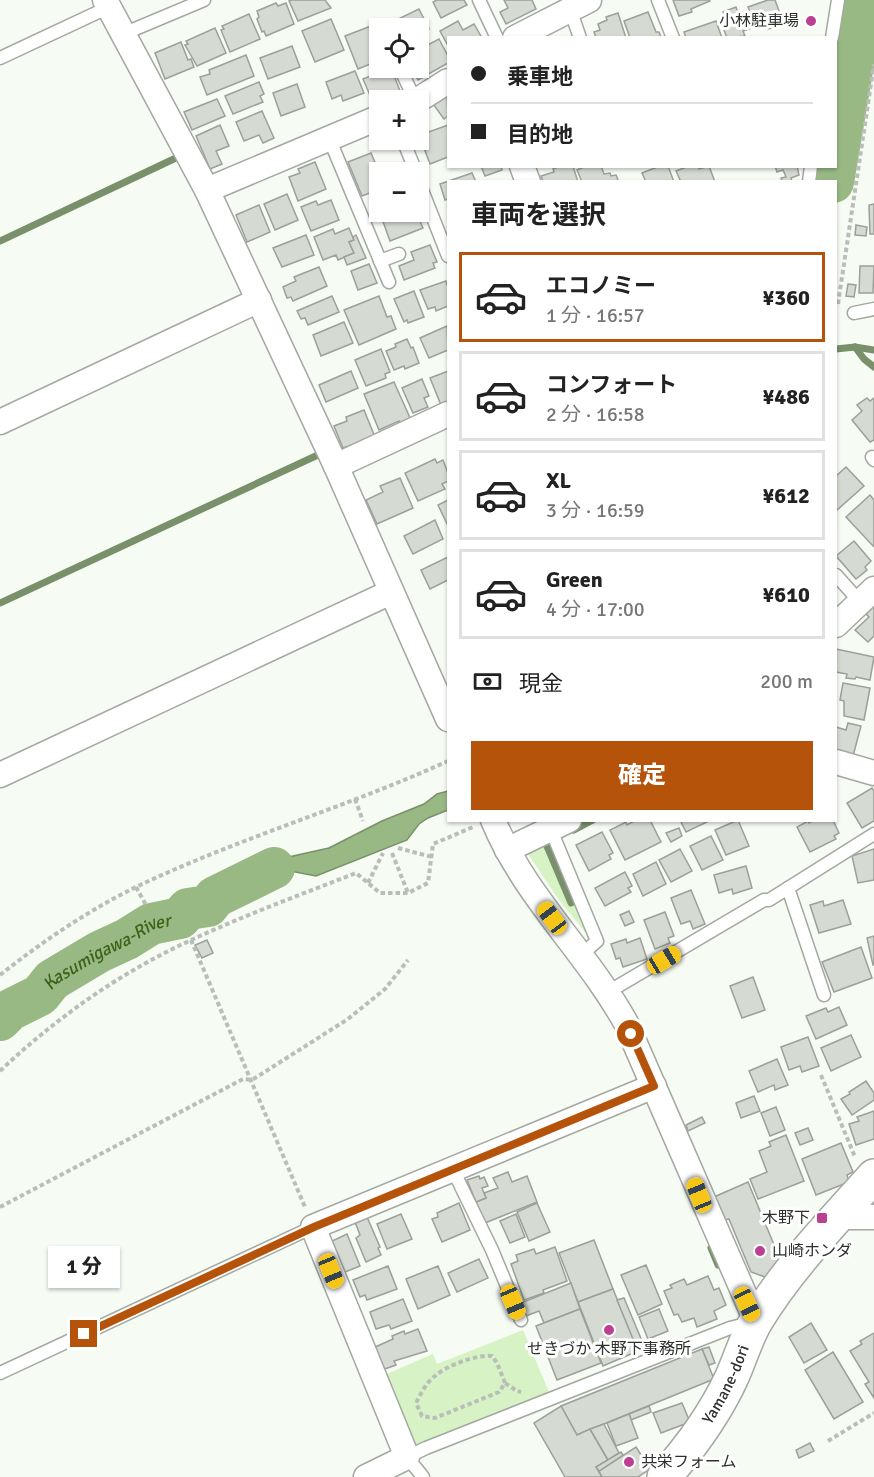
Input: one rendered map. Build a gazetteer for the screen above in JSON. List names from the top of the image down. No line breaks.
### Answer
{"streets":{"street":["Yamane-dori"]},"water":["Kasumigawa-River"],"places":{"other":["小林駐車場","山崎ホンダ","せきづか 木野下事務所","共栄フォーム"],"transit":["木野下"]},"page":{"map_buttons":["+","−"],"banner":["乗車地","目的地"],"heading":"車両を選択","list":[{"name":"エコノミー","note":"1 分 · 16:57","value":"¥360"},{"name":"コンフォート","note":"2 分 · 16:58","value":"¥486"},{"name":"XL","note":"3 分 · 16:59","value":"¥612"},{"name":"Green","note":"4 分 · 17:00","value":"¥610"}],"pay":["現金","200 m"],"buttons":"確定","bubble":"1 分"}}
